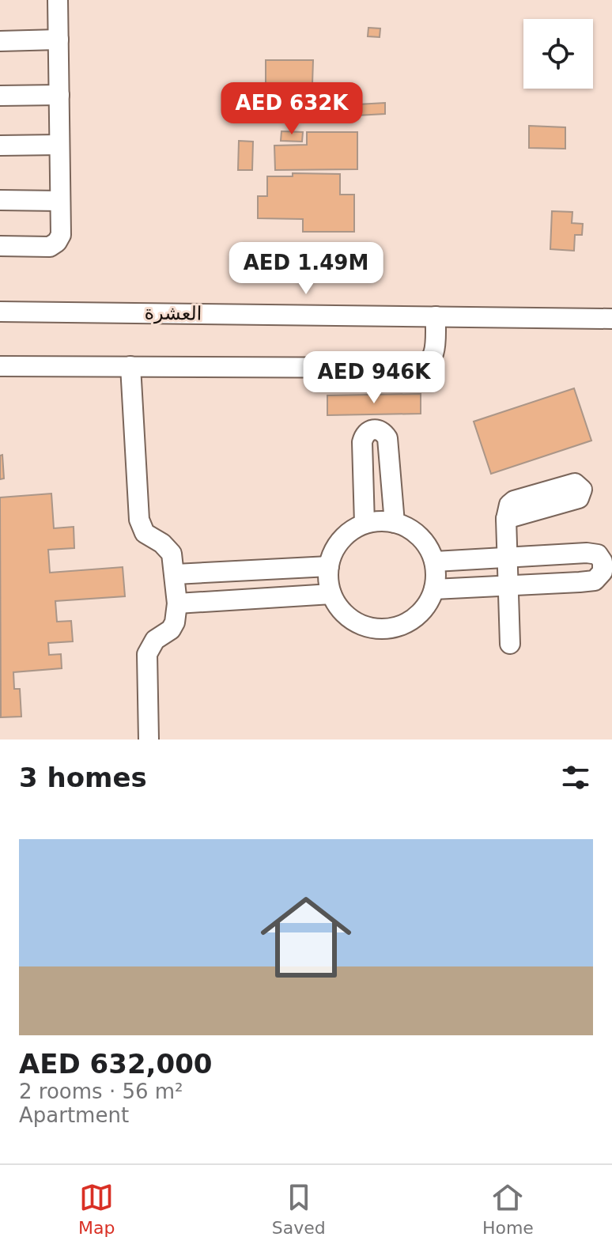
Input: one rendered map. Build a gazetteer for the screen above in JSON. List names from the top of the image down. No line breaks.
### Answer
{"streets":{"street":["العشرة"]},"page":{"price":["AED 632K","AED 1.49M","AED 946K"],"heading":"3 homes","list":[{"name":"AED 632,000","note":"2 rooms · 56 m² · Apartment"}],"tabs":["Map","Saved","Home"]}}
